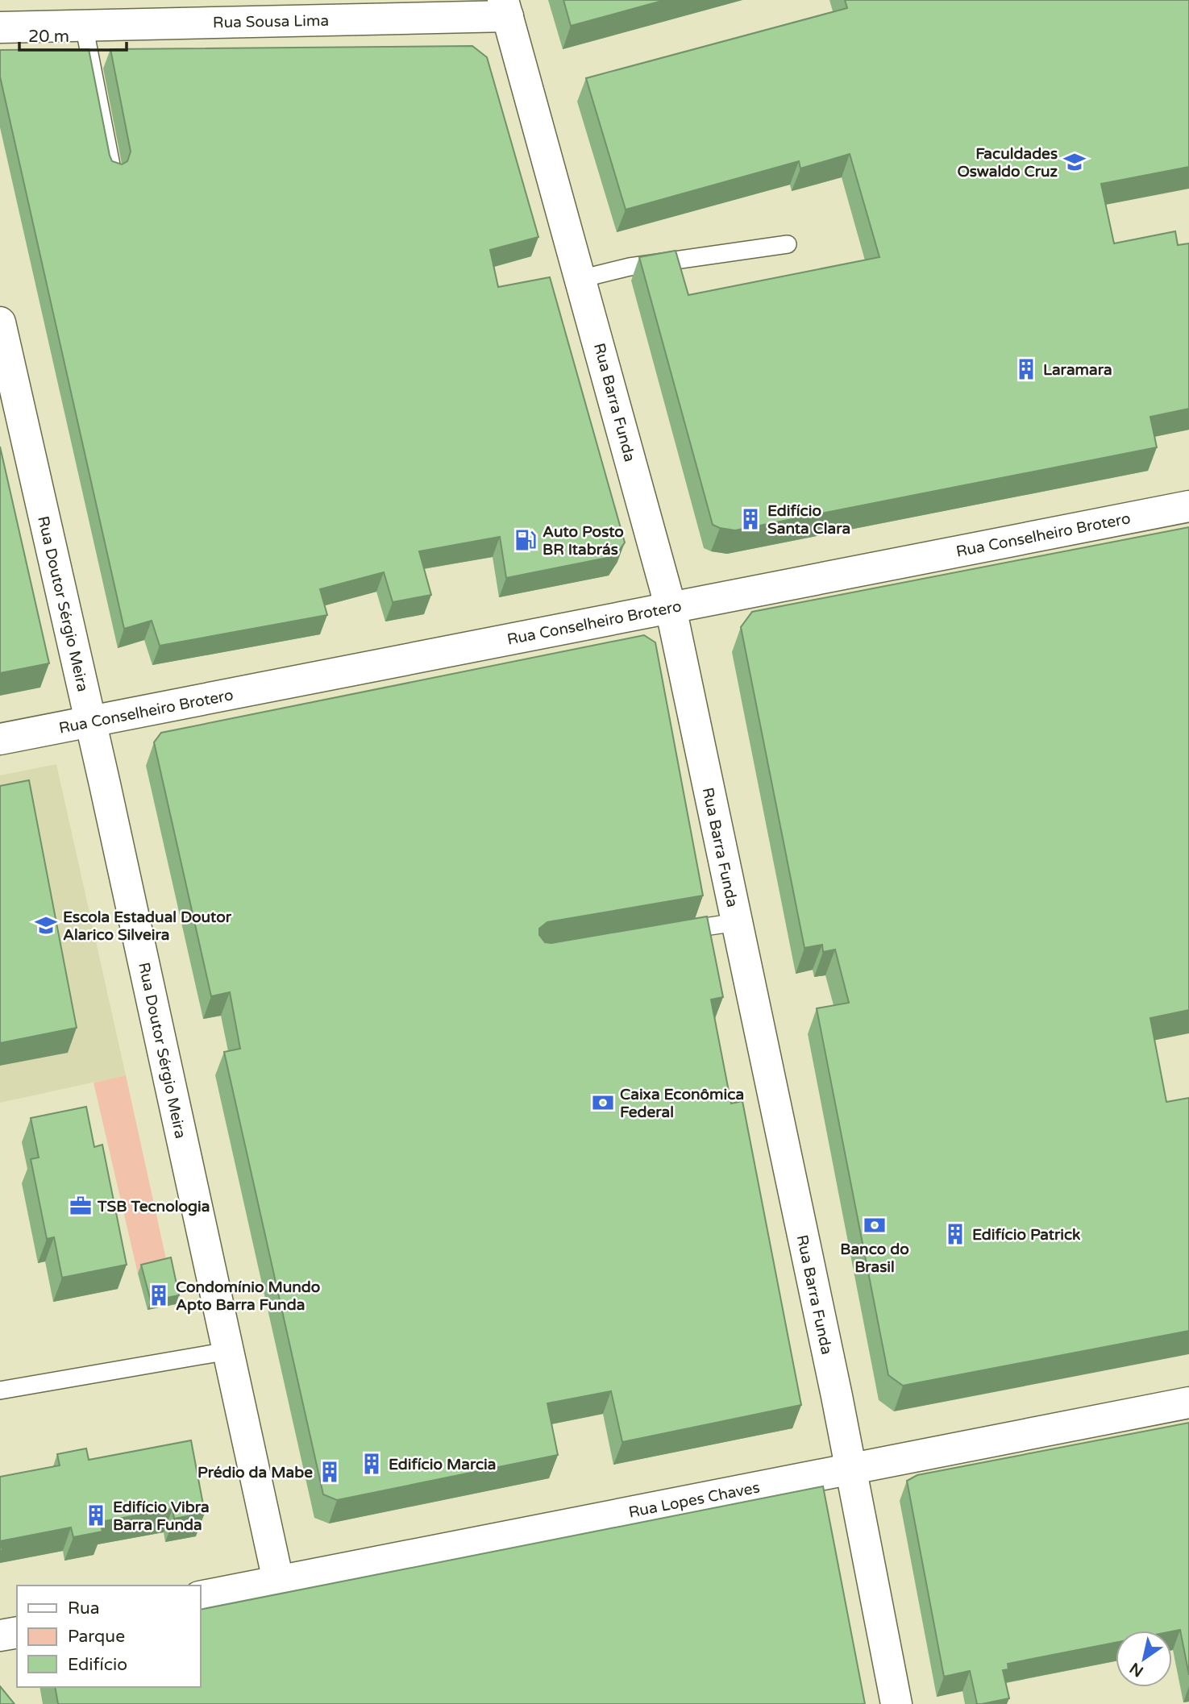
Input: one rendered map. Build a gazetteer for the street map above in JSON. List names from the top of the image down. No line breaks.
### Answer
{"streets":{"street":["Rua Sousa Lima","Rua Barra Funda","Rua Conselheiro Brotero","Rua Doutor Sérgio Meira","Rua Lopes Chaves"]},"crossings":[["Rua Sousa Lima","Rua Barra Funda"],["Rua Barra Funda","Rua Conselheiro Brotero"],["Rua Barra Funda","Rua Lopes Chaves"],["Rua Conselheiro Brotero","Rua Doutor Sérgio Meira"],["Rua Doutor Sérgio Meira","Rua Lopes Chaves"]],"places":{"school or university":["Faculdades Oswaldo Cruz","Escola Estadual Doutor Alarico Silveira"],"building":["Laramara","Edifício Santa Clara","Edifício Patrick","Condomínio Mundo Apto Barra Funda","Edifício Marcia","Prédio da Mabe","Edifício Vibra Barra Funda"],"fuel station":["Auto Posto BR Itabrás"],"bank":["Caixa Econômica Federal","Banco do Brasil"],"office":["TSB Tecnologia"]},"legend":["Rua","Parque","Edifício"],"scale_bar":"20 m","north":"bottom left"}
